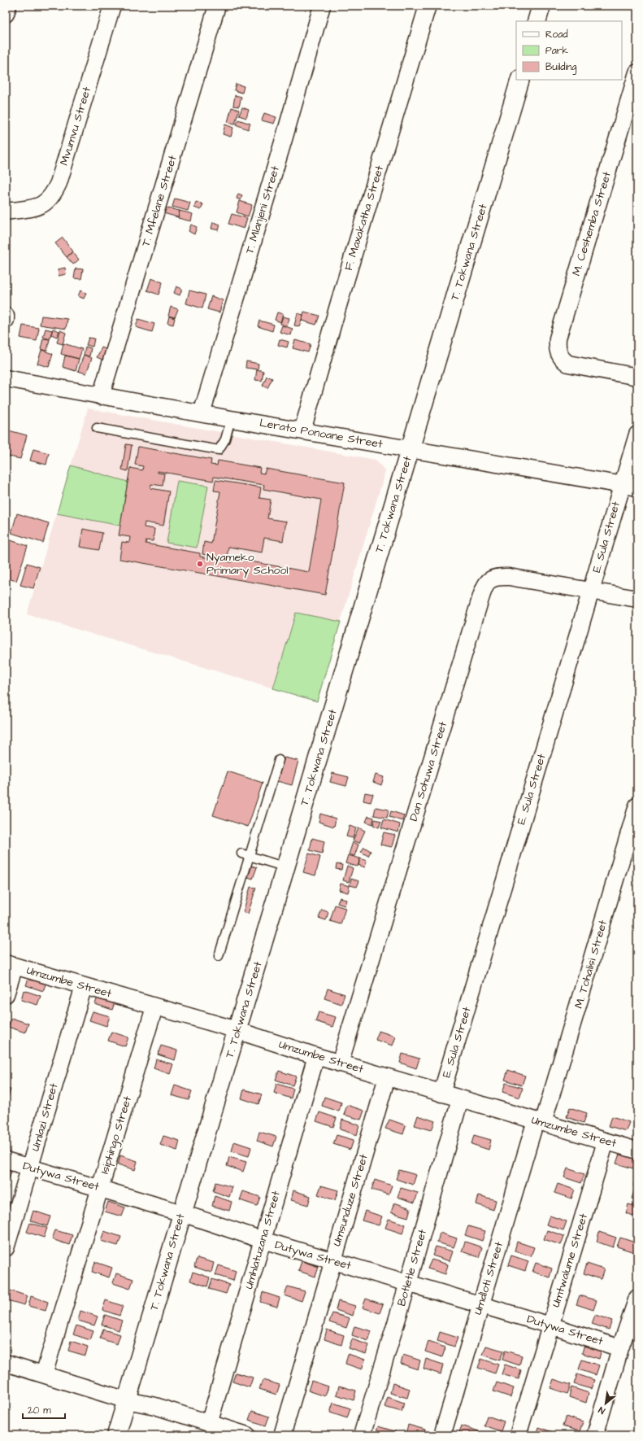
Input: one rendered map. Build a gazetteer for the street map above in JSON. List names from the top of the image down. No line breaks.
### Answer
{"streets":{"street":["Mvumvu Street","T. Mfelane Street","T. Mlanjeni Street","F. Maxakatha Street","M. Ceshemba Street","T. Tokwana Street","Lerato Ponoane Street","E. Sula Street","Dan Sohuwa Street","M. Tohalisi Street","Umzumbe Street","Umlazi Street","Isiphingo Street","Dutywa Street","Umsunduze Street","Umhlatuzana Street","Umtwalume Street","Botletle Street","Umdloti Street"]},"crossings":[["T. Mfelane Street","Lerato Ponoane Street"],["T. Mlanjeni Street","Lerato Ponoane Street"],["F. Maxakatha Street","Lerato Ponoane Street"],["T. Tokwana Street","Lerato Ponoane Street"],["T. Tokwana Street","Umzumbe Street"],["T. Tokwana Street","Dutywa Street"],["Lerato Ponoane Street","E. Sula Street"],["E. Sula Street","Dan Sohuwa Street"],["E. Sula Street","Umzumbe Street"],["Dan Sohuwa Street","Umzumbe Street"],["M. Tohalisi Street","Umzumbe Street"],["M. Tohalisi Street","Umdloti Street"],["Umzumbe Street","Umlazi Street"],["Umzumbe Street","Isiphingo Street"],["Umzumbe Street","Umsunduze Street"],["Umzumbe Street","Umhlatuzana Street"],["Umzumbe Street","Umtwalume Street"],["Umzumbe Street","Botletle Street"],["Umzumbe Street","Umdloti Street"],["Umlazi Street","Dutywa Street"],["Isiphingo Street","Dutywa Street"],["Dutywa Street","Umsunduze Street"],["Dutywa Street","Umhlatuzana Street"],["Dutywa Street","Umtwalume Street"],["Dutywa Street","Botletle Street"],["Dutywa Street","Umdloti Street"]],"places":["Nyameko Primary School"],"legend":["Road","Park","Building"],"scale_bar":"20 m","north":"bottom left"}
